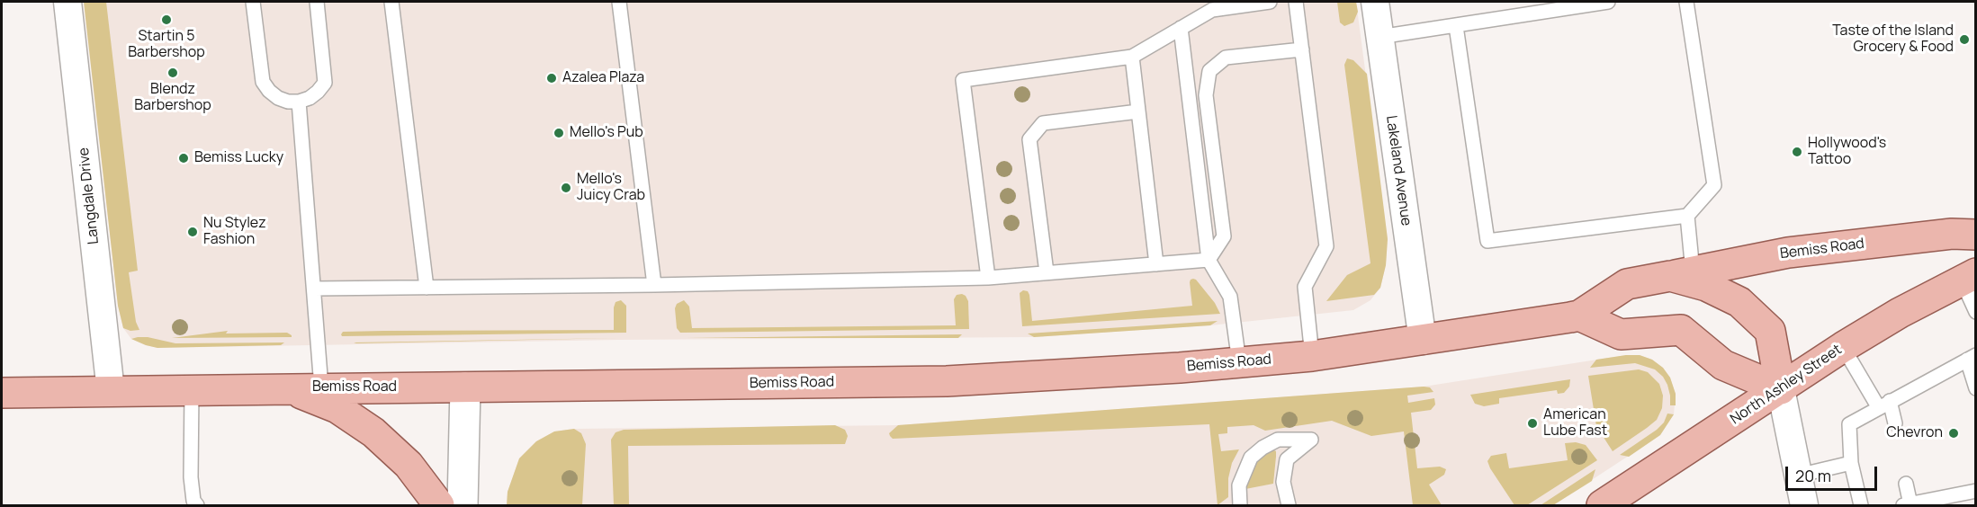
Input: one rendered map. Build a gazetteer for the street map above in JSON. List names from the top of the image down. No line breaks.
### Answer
{"streets":{"main road":["Bemiss Road","North Ashley Street"],"street":["Lakeland Avenue","Langdale Drive"]},"crossings":[["Lakeland Avenue","Bemiss Road"],["Langdale Drive","Bemiss Road"],["Bemiss Road","North Ashley Street"]],"places":["Startin 5 Barbershop","Taste of the Island Grocery & Food","Blendz Barbershop","Azalea Plaza","Mello's Pub","Hollywood's Tattoo","Bemiss Lucky","Mello's Juicy Crab","Nu Stylez Fashion","American Lube Fast","Chevron"],"scale_bar":"20 m"}
